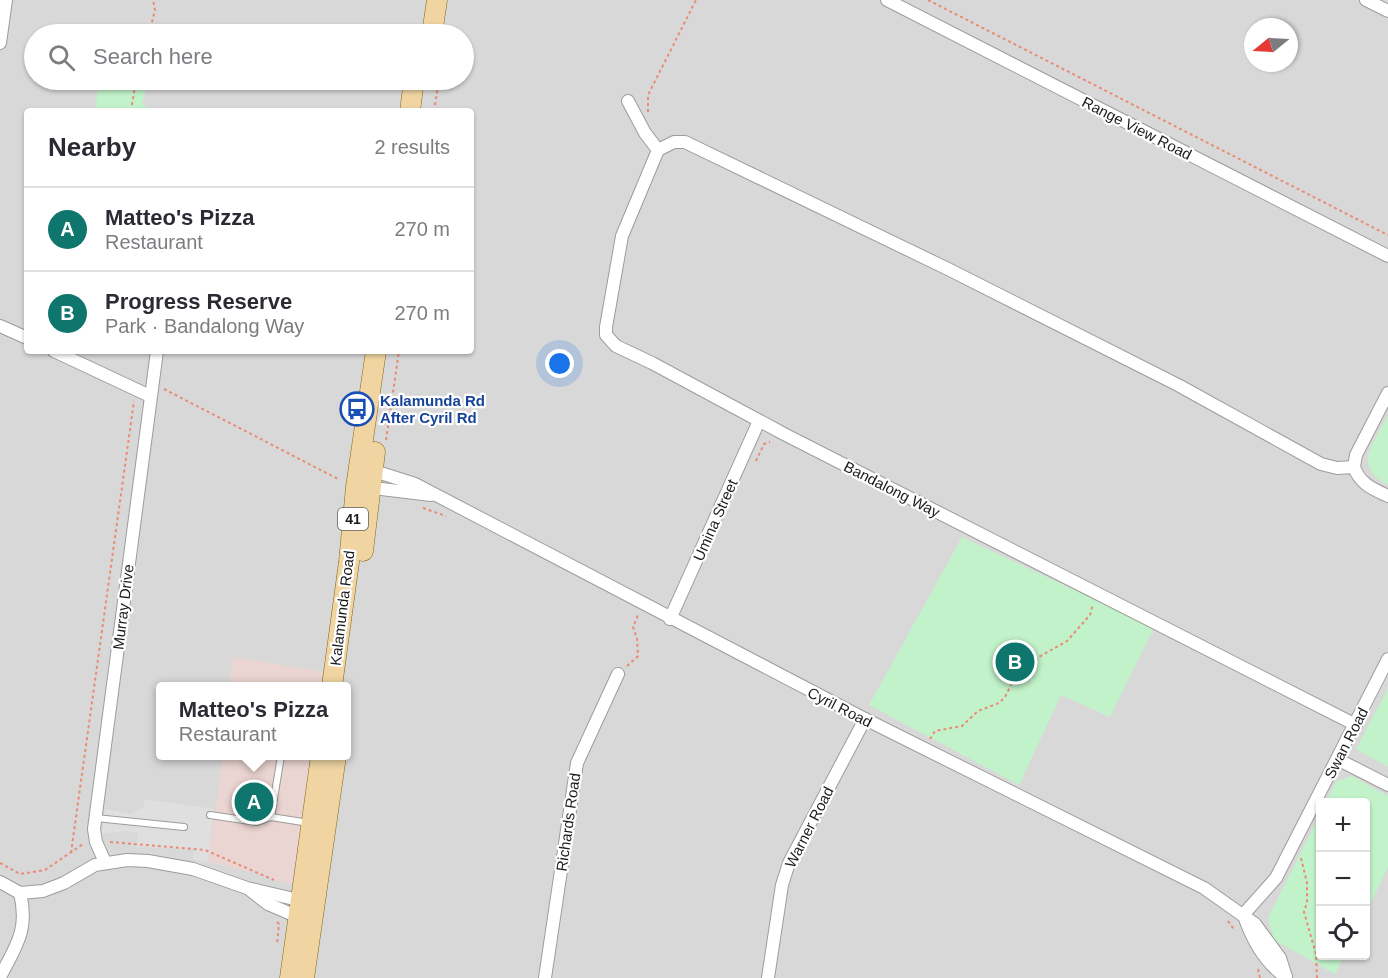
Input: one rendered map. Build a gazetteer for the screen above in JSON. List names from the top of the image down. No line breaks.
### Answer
{"streets":{"main road":["41","Kalamunda Road"],"street":["Range View Road","Bandalong Way","Umina Street","Murray Drive","Cyril Road","Swan Road","Richards Road","Warner Road"]},"crossings":[["Bandalong Way","Umina Street"],["Bandalong Way","Swan Road"],["Umina Street","Cyril Road"],["Kalamunda Road","Cyril Road"],["Cyril Road","Swan Road"],["Cyril Road","Warner Road"]],"places":{"bus stop":["Kalamunda Rd After Cyril Rd"]},"north":"left","page":{"search":"Search here","heading":["Nearby","2 results"],"list":[{"mark":"A","name":"Matteo's Pizza","note":"Restaurant","value":"270 m"},{"mark":"B","name":"Progress Reserve","note":"Park · Bandalong Way","value":"270 m"}],"pins":["B","A"],"popup":["Matteo's Pizza","Restaurant"],"map_buttons":["+","−"]}}
